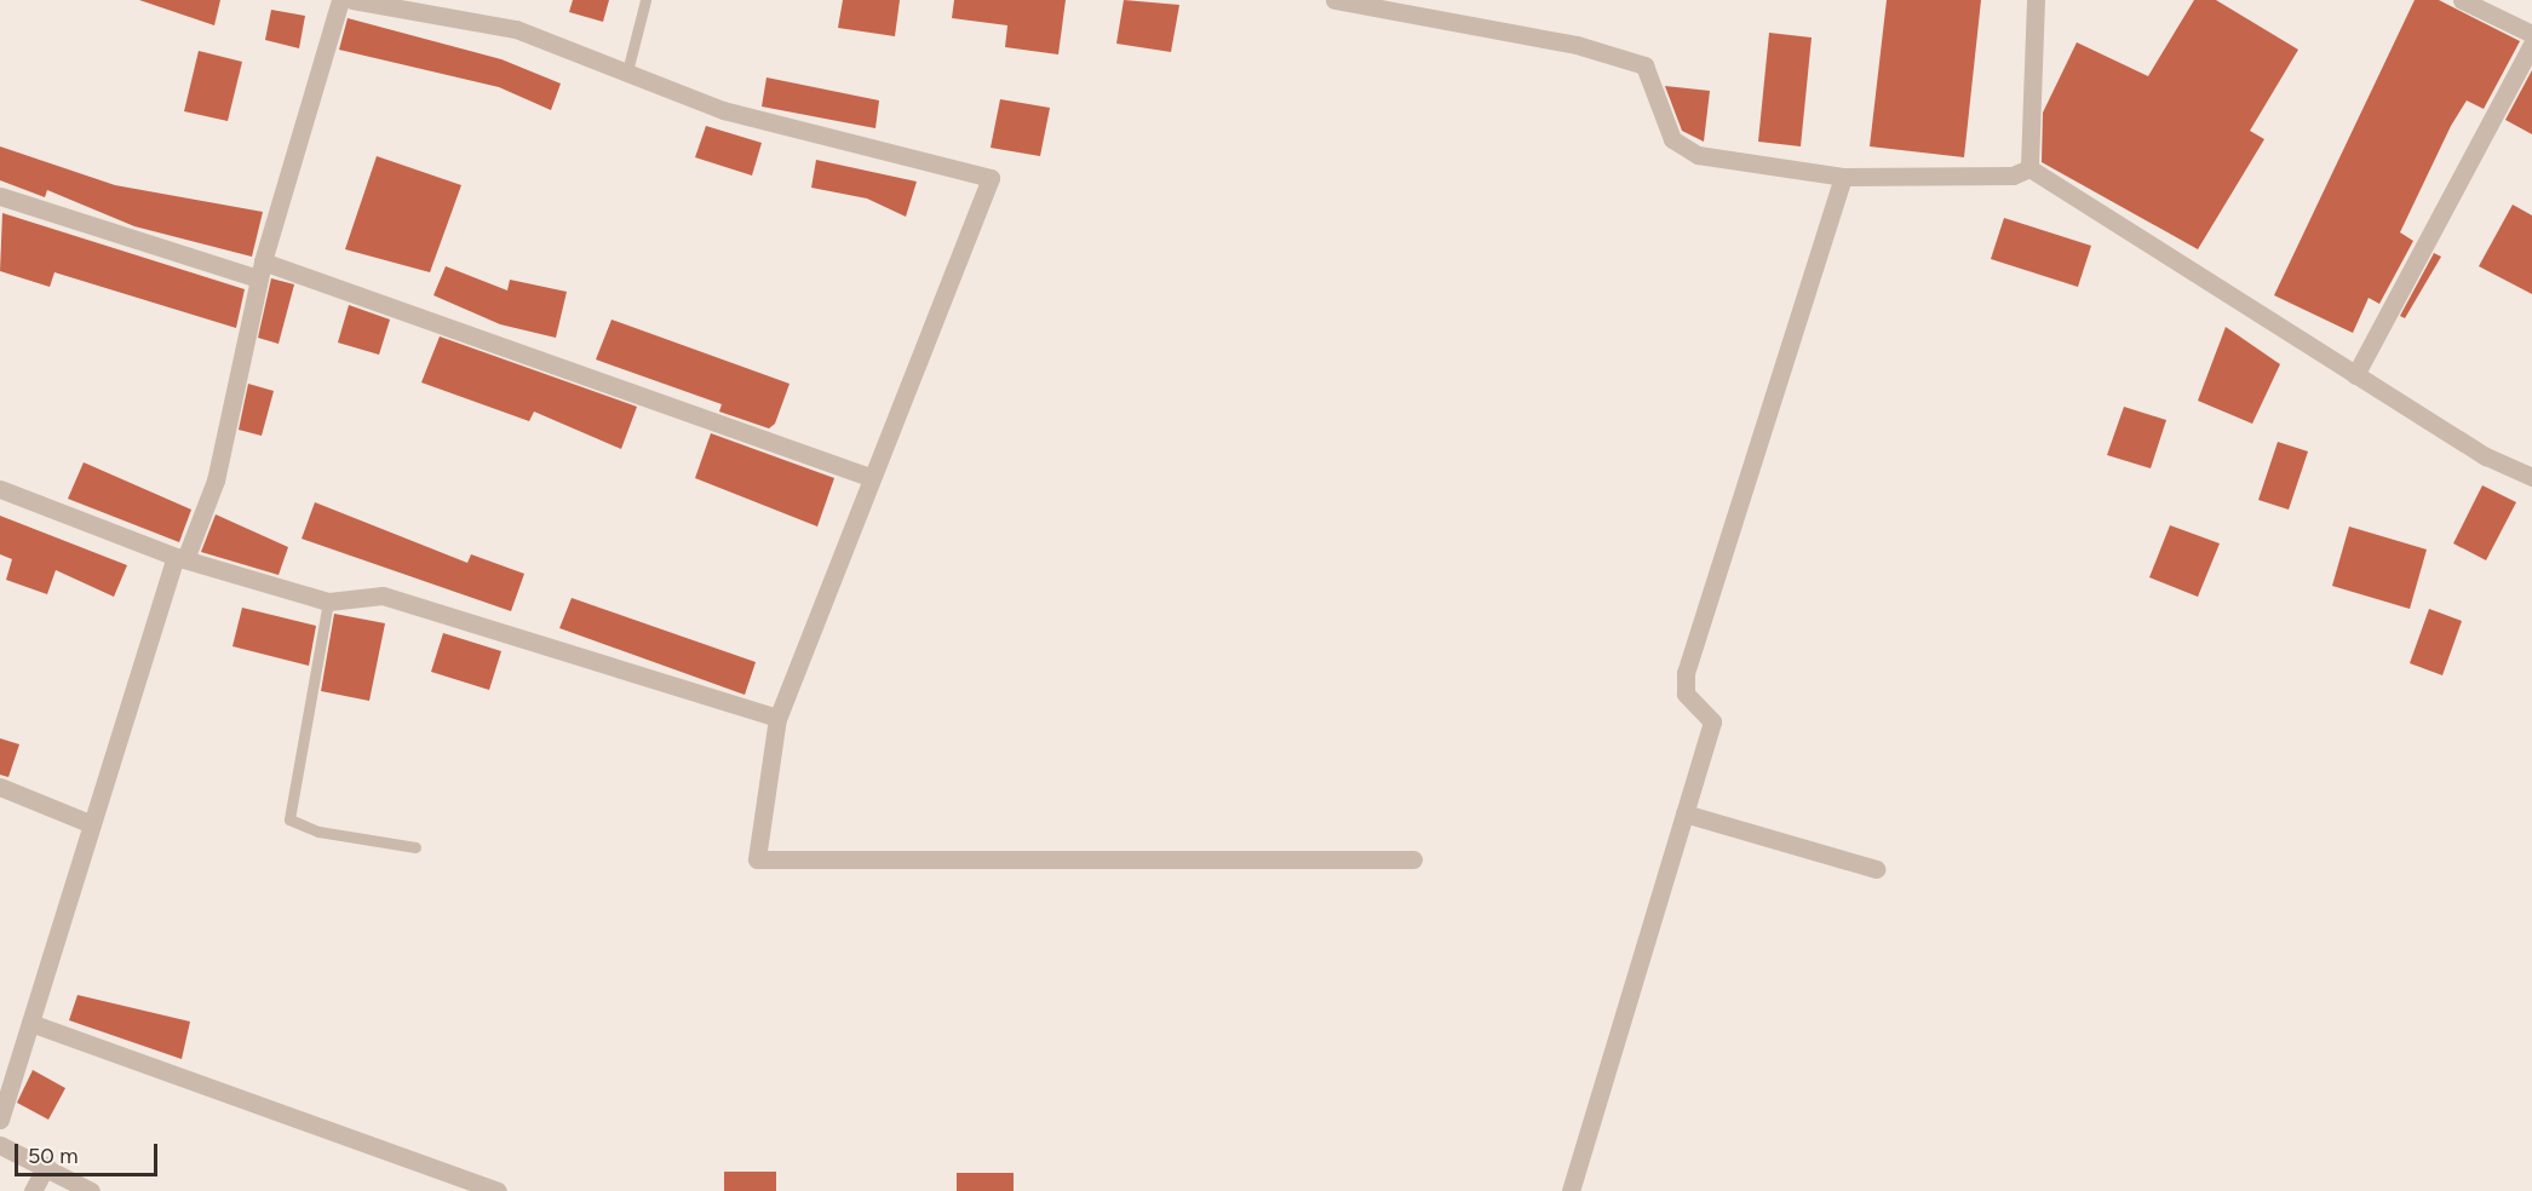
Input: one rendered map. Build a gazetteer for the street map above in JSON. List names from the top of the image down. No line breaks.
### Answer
{"scale_bar":"50 m"}
